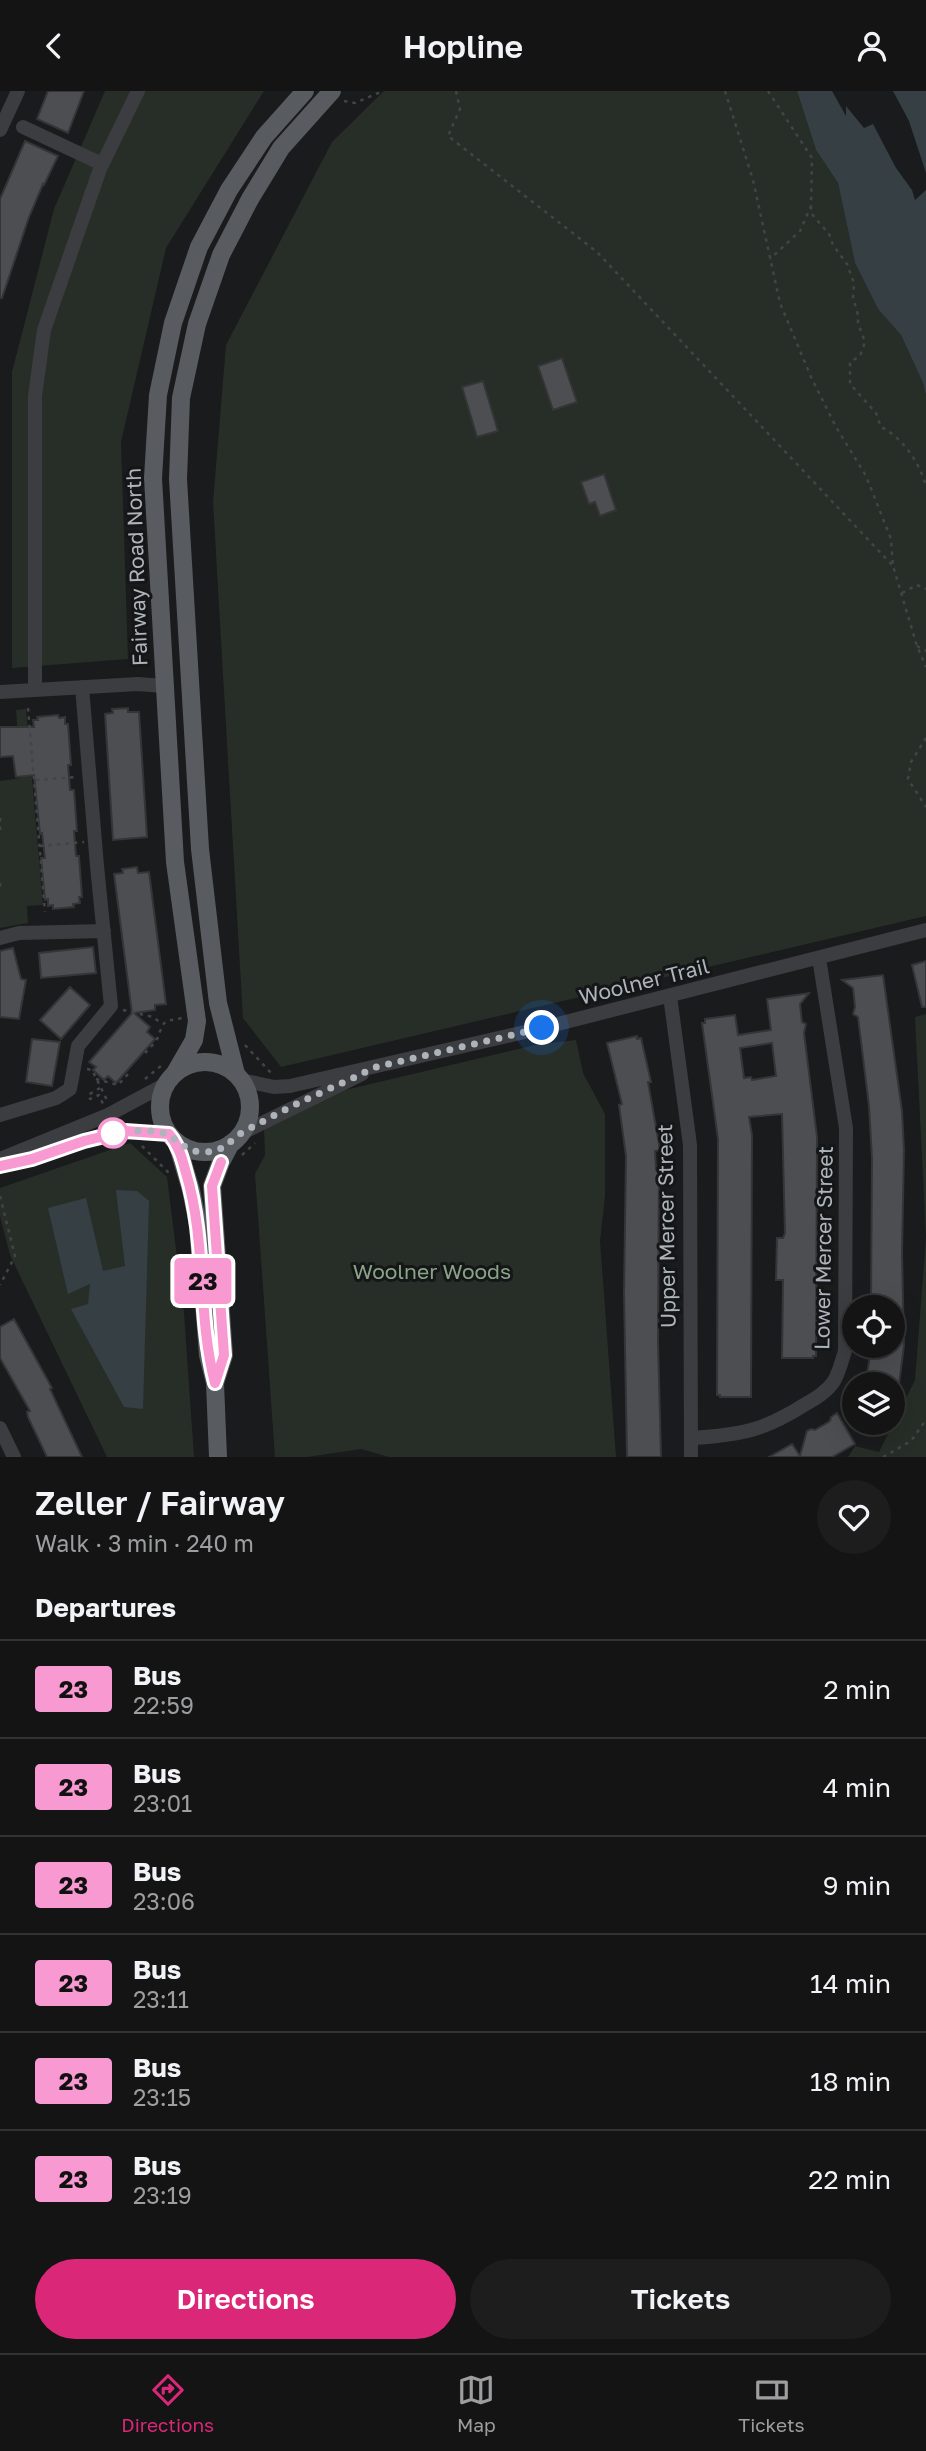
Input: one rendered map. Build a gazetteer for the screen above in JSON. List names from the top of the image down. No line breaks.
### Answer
{"streets":{"main road":["Fairway Road North"],"street":["Woolner Trail","Upper Mercer Street","Lower Mercer Street"]},"crossings":[["Fairway Road North","Woolner Trail"],["Woolner Trail","Upper Mercer Street"],["Woolner Trail","Lower Mercer Street"],["Upper Mercer Street","Lower Mercer Street"]],"parks":["Woolner Woods"],"lines":["bus line 23"],"page":{"header":"Hopline","on_map":"23","heading":[["Zeller / Fairway","Walk · 3 min · 240 m"],"Departures"],"list":[{"mark":"23","name":"Bus","note":"22:59","value":"2 min"},{"mark":"23","name":"Bus","note":"23:01","value":"4 min"},{"mark":"23","name":"Bus","note":"23:06","value":"9 min"},{"mark":"23","name":"Bus","note":"23:11","value":"14 min"},{"mark":"23","name":"Bus","note":"23:15","value":"18 min"},{"mark":"23","name":"Bus","note":"23:19","value":"22 min"}],"buttons":["Directions","Tickets"],"tabs":["Directions","Map","Tickets"]}}
